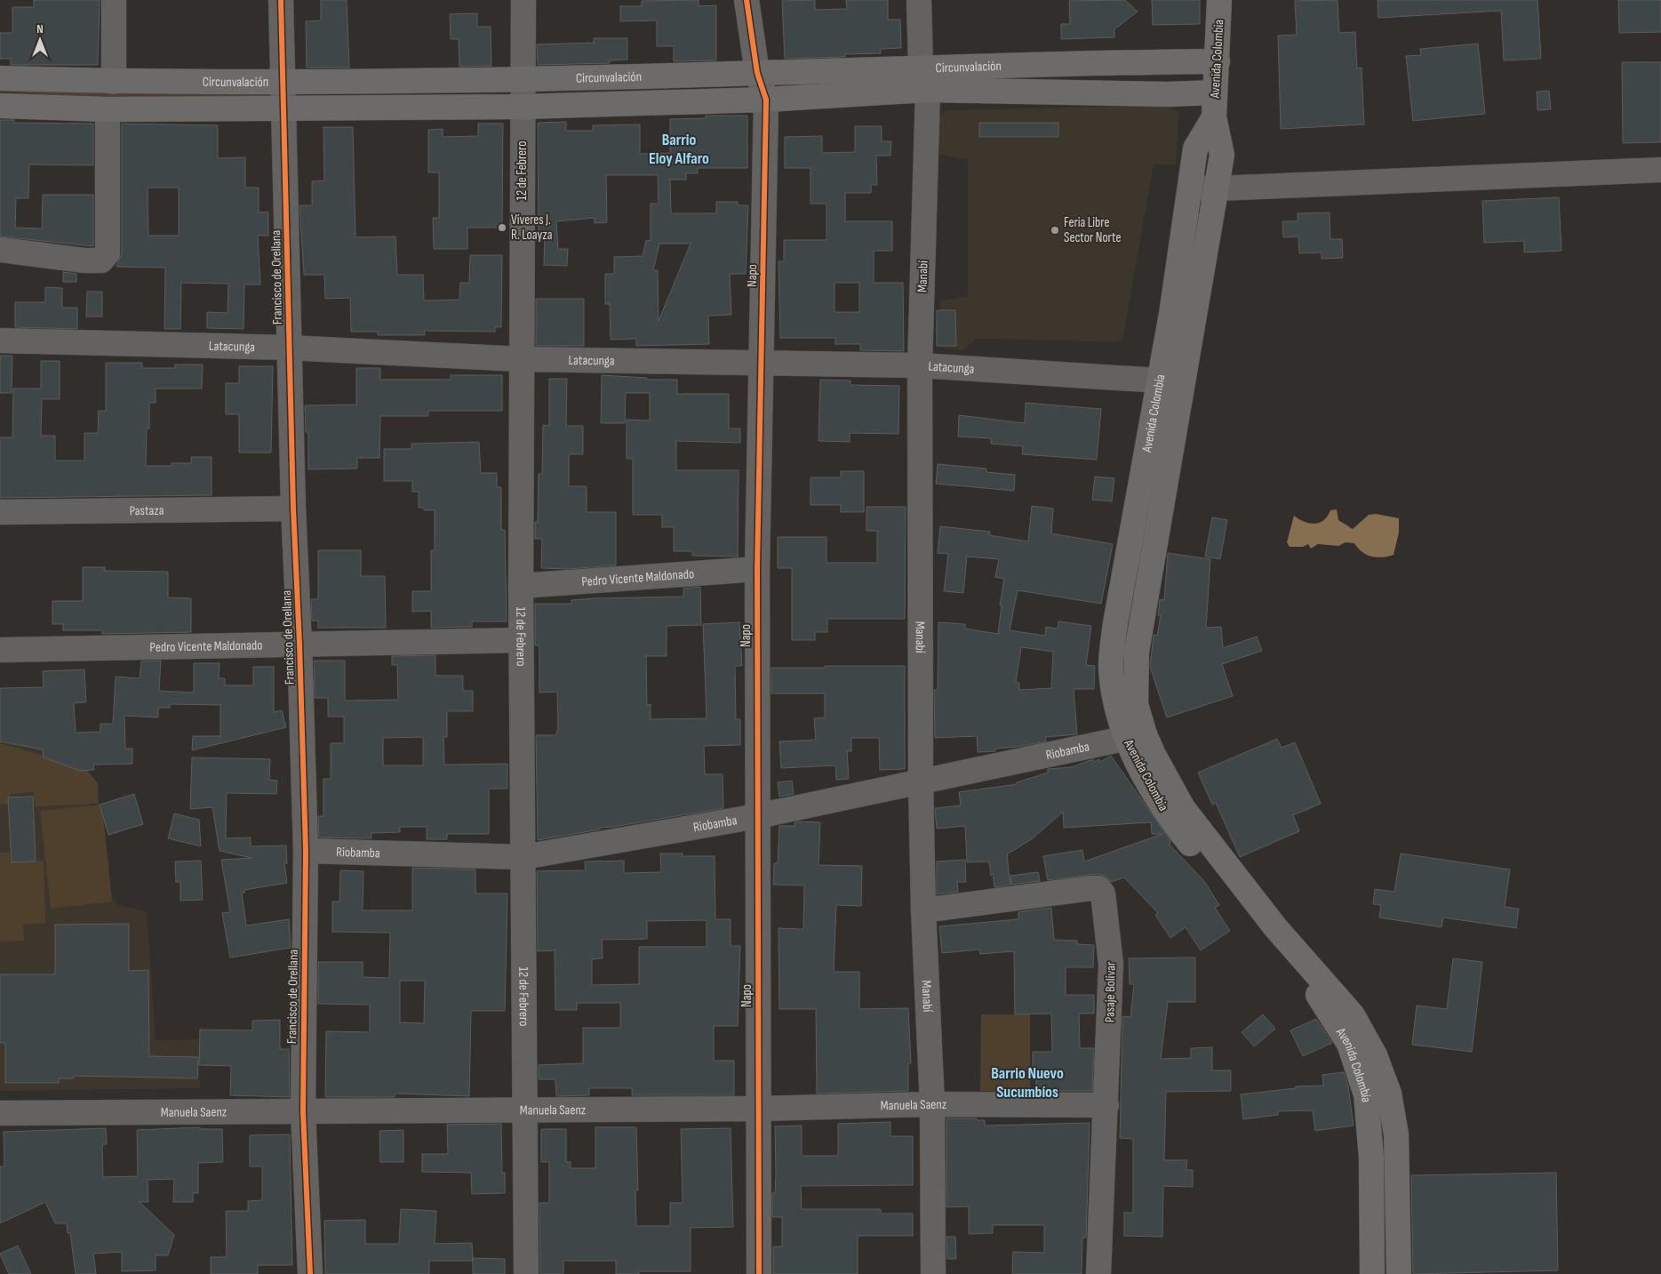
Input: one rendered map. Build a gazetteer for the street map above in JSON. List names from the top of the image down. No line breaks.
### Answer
{"streets":{"main road":["Avenida Colombia","Circunvalación"],"street":["12 de Febrero","Napo","Manabí","Francisco de Orellana","Latacunga","Pastaza","Pedro Vicente Maldonado","Riobamba","Pasaje Bolívar","Manuela Saenz"]},"crossings":[["Avenida Colombia","Circunvalación"],["Avenida Colombia","Latacunga"],["Avenida Colombia","Riobamba"],["Circunvalación","12 de Febrero"],["Circunvalación","Napo"],["Circunvalación","Manabí"],["Circunvalación","Francisco de Orellana"],["12 de Febrero","Latacunga"],["12 de Febrero","Pedro Vicente Maldonado"],["12 de Febrero","Riobamba"],["12 de Febrero","Manuela Saenz"],["Napo","Latacunga"],["Napo","Pedro Vicente Maldonado"],["Napo","Riobamba"],["Napo","Manuela Saenz"],["Manabí","Latacunga"],["Manabí","Riobamba"],["Manabí","Pasaje Bolívar"],["Manabí","Manuela Saenz"],["Francisco de Orellana","Latacunga"],["Francisco de Orellana","Pastaza"],["Francisco de Orellana","Pedro Vicente Maldonado"],["Francisco de Orellana","Riobamba"],["Francisco de Orellana","Manuela Saenz"],["Pasaje Bolívar","Manuela Saenz"]],"districts":["Barrio Eloy Alfaro","Barrio Nuevo Sucumbíos"],"places":["Víveres J. R. Loayza","Feria Libre Sector Norte"],"north":"top"}
